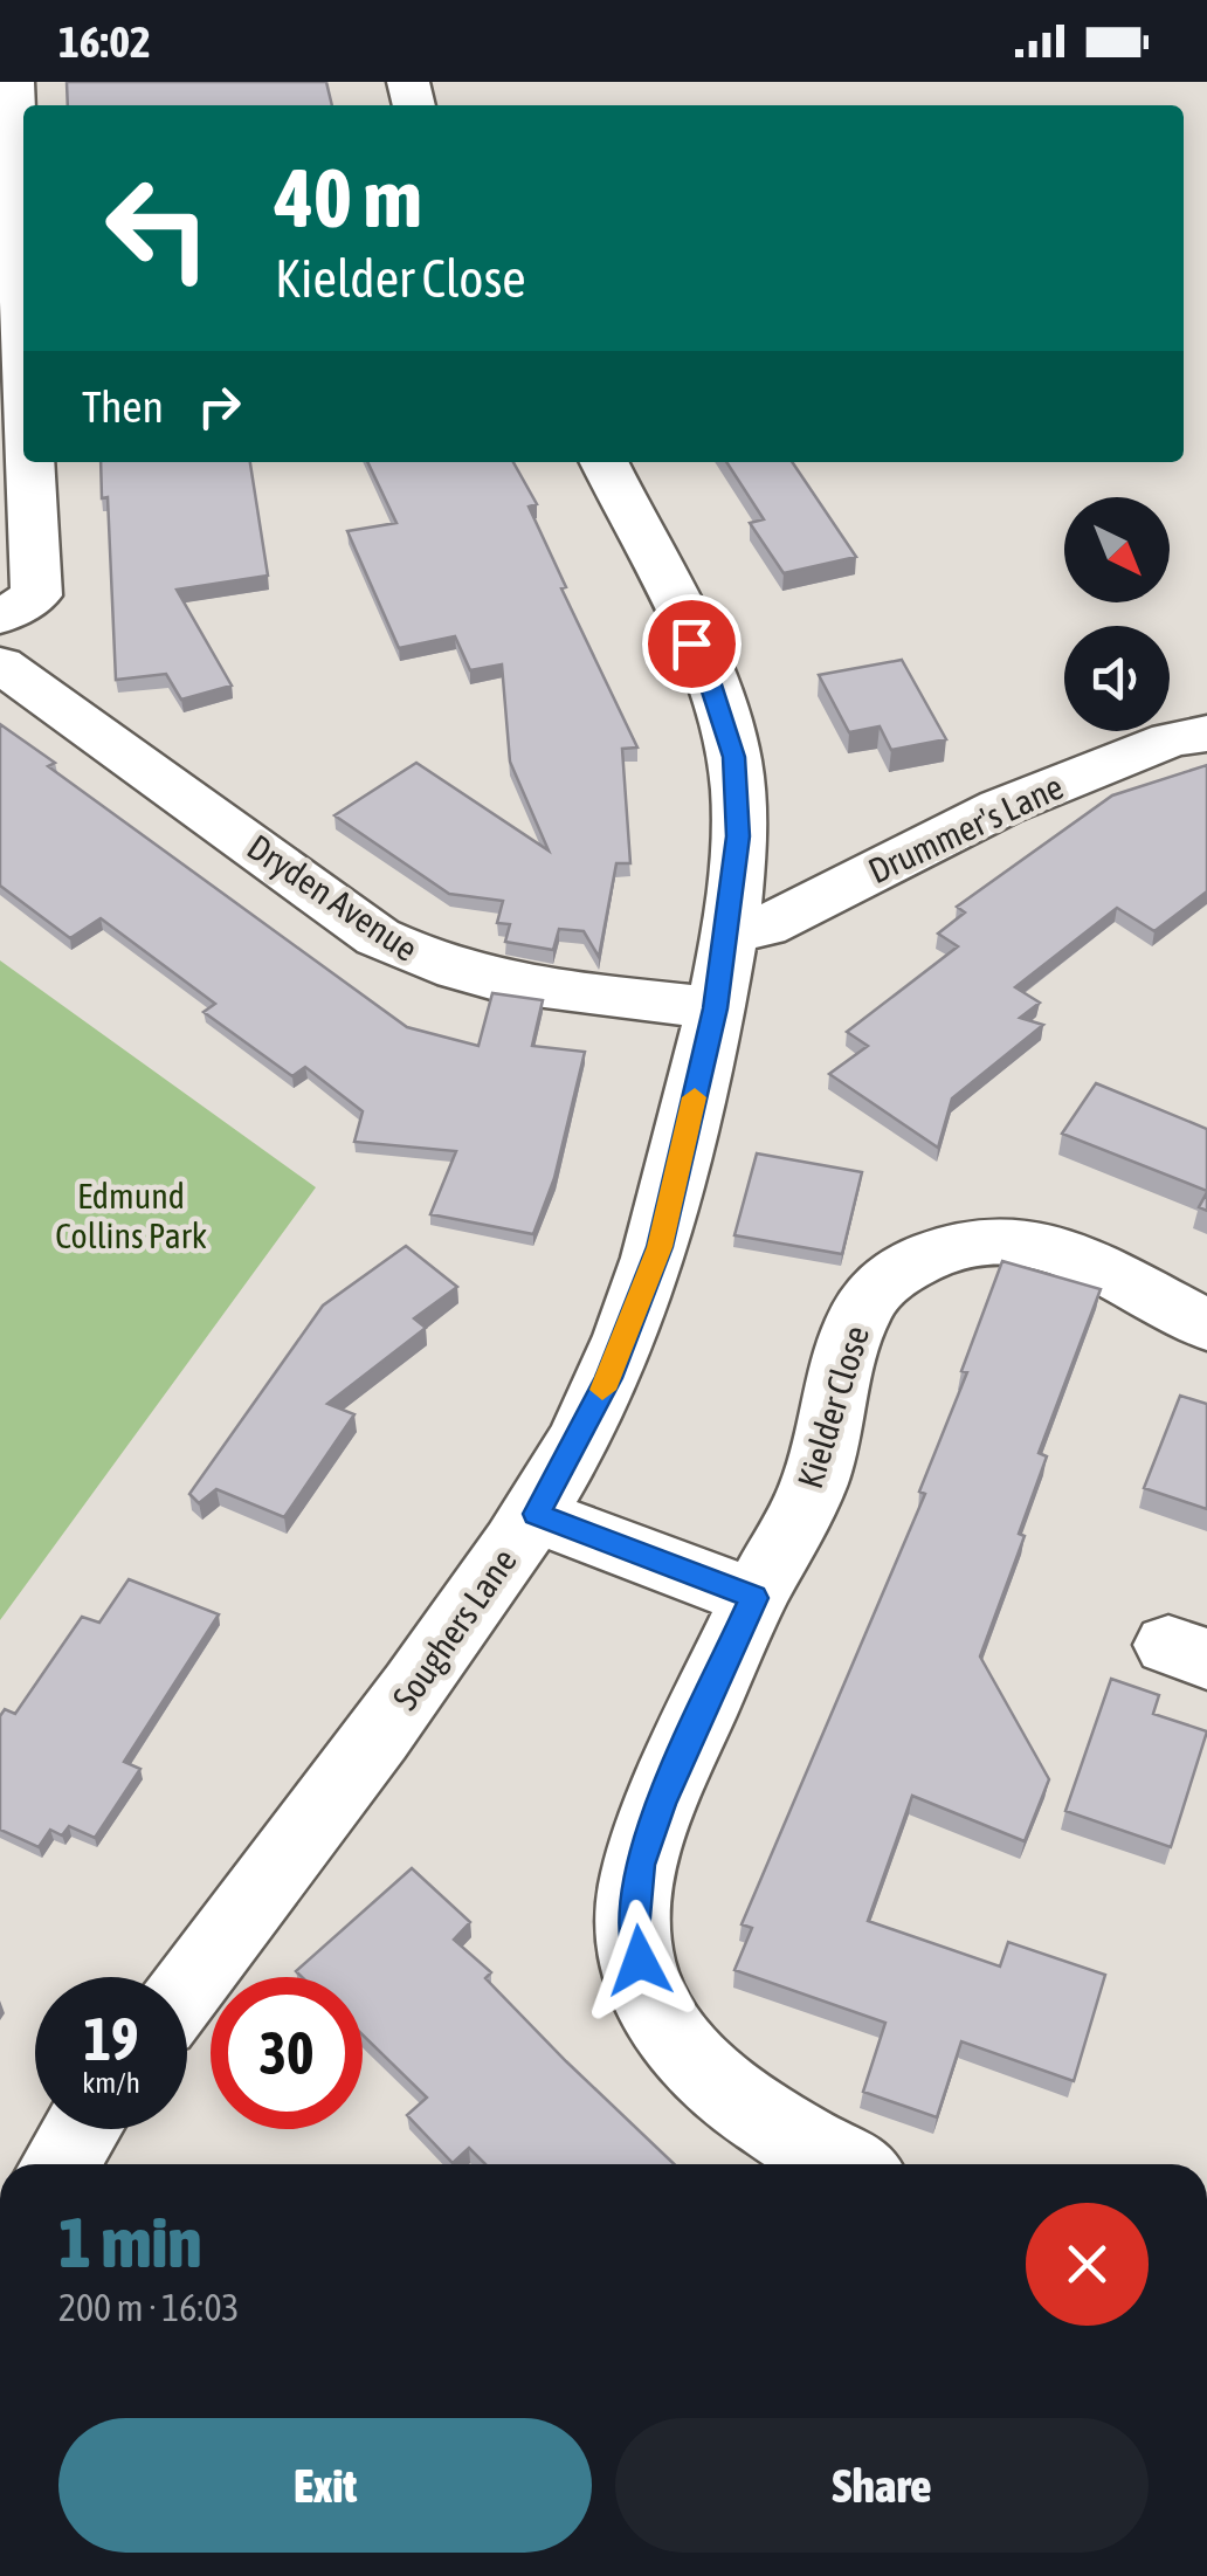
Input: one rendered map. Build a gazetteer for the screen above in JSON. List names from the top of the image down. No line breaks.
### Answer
{"streets":{"street":["Drummer's Lane","Dryden Avenue","Kielder Close","Soughers Lane"]},"crossings":[["Drummer's Lane","Soughers Lane"],["Dryden Avenue","Soughers Lane"]],"parks":["Edmund Collins Park"],"north":"bottom right","page":{"status":"16:02","turn":["40 m","Kielder Close"],"then":"Then","speed":"19 km/h","limit":"30","heading":["1 min","200 m · 16:03"],"buttons":["Exit","Share"]}}
